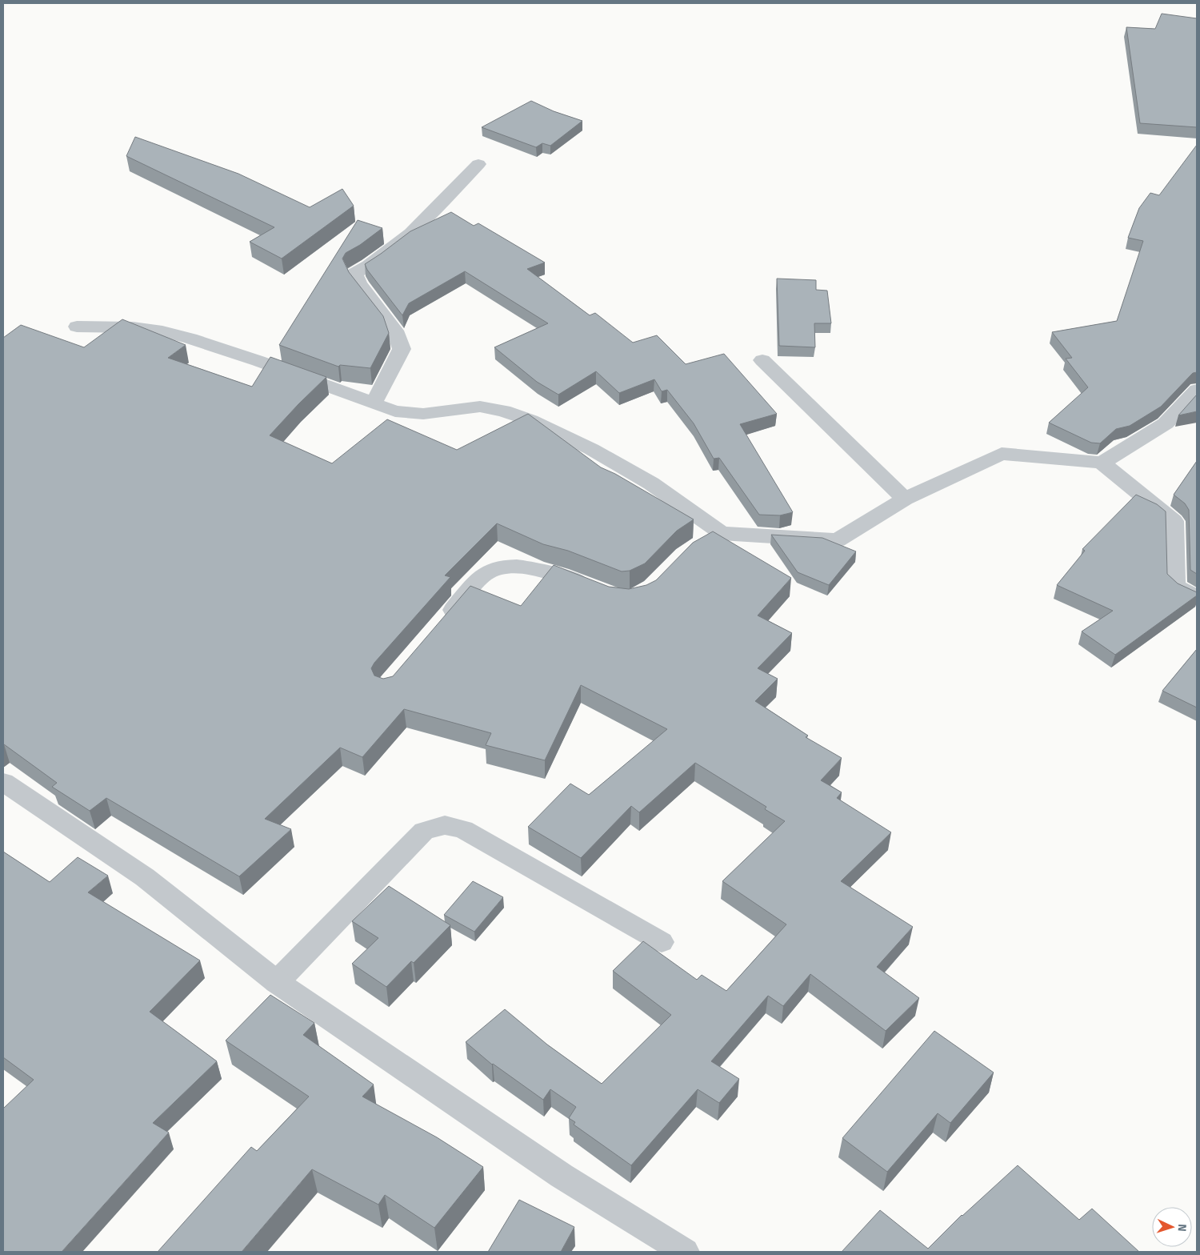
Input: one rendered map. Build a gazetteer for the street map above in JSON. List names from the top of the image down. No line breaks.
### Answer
{"north":"right"}
